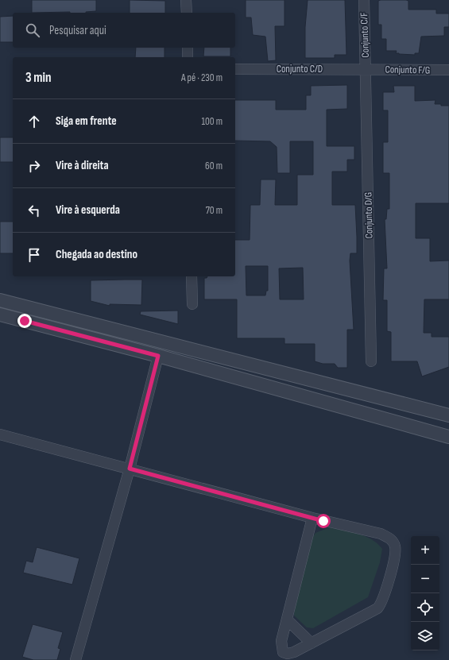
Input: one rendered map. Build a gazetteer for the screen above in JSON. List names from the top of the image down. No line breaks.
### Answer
{"streets":{"street":["Conjunto C/F","Conjunto C/D","Conjunto F/G","Conjunto D/G"]},"crossings":[["Conjunto C/F","Conjunto C/D"],["Conjunto C/F","Conjunto F/G"],["Conjunto C/F","Conjunto D/G"],["Conjunto C/D","Conjunto F/G"],["Conjunto C/D","Conjunto D/G"],["Conjunto F/G","Conjunto D/G"]],"page":{"search":"Pesquisar aqui","heading":["3 min","A pé · 230 m"],"list":[["Siga em frente","100 m"],["Vire à direita","60 m"],["Vire à esquerda","70 m"],"Chegada ao destino"],"map_buttons":["+","−"]}}
